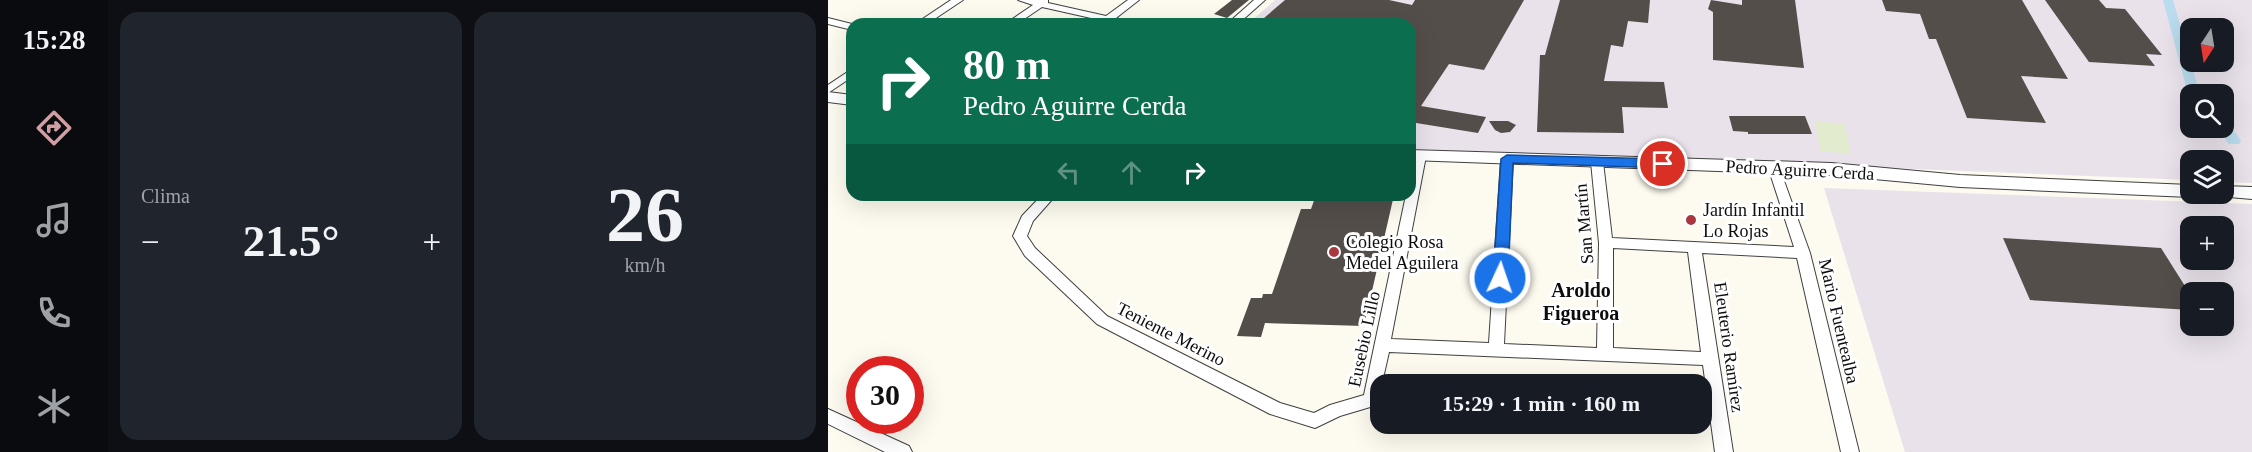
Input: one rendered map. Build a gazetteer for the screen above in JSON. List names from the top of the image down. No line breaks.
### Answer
{"streets":{"street":["Pedro Aguirre Cerda","San Martín","Mario Fuentealba","Teniente Merino","Eusebio Lillo","Eleuterio Ramírez"]},"crossings":[["Pedro Aguirre Cerda","San Martín"],["Pedro Aguirre Cerda","Mario Fuentealba"],["Teniente Merino","Eusebio Lillo"]],"districts":["Aroldo Figueroa"],"places":["Jardín Infantil Lo Rojas","Colegio Rosa Medel Aguilera"],"north":"bottom","page":{"tabs":"15:28","tile":["Clima",["26","km/h"]],"map_buttons":["+","−"],"turn":["80 m","Pedro Aguirre Cerda"],"heat":["−","21.5°","+"],"limit":"30","trip":"15:29 · 1 min · 160 m"}}
